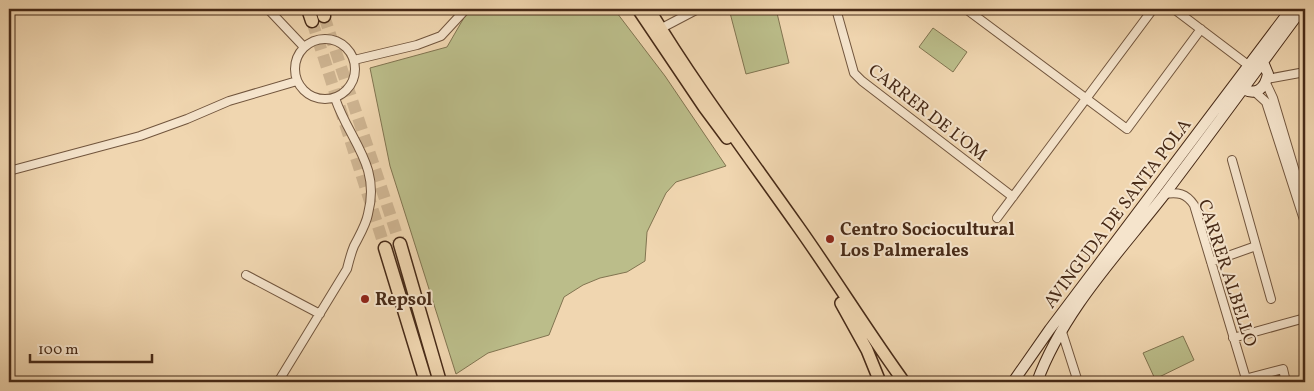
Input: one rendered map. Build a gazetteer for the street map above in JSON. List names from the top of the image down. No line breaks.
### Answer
{"streets":{"main road":["AVINGUDA DE SANTA POLA"],"street":["CARRER DE L'OM","CARRER ALBELLO"]},"crossings":[["AVINGUDA DE SANTA POLA","CARRER ALBELLO"]],"places":["Centro Sociocultural Los Palmerales","Repsol"],"scale_bar":"100 m"}
